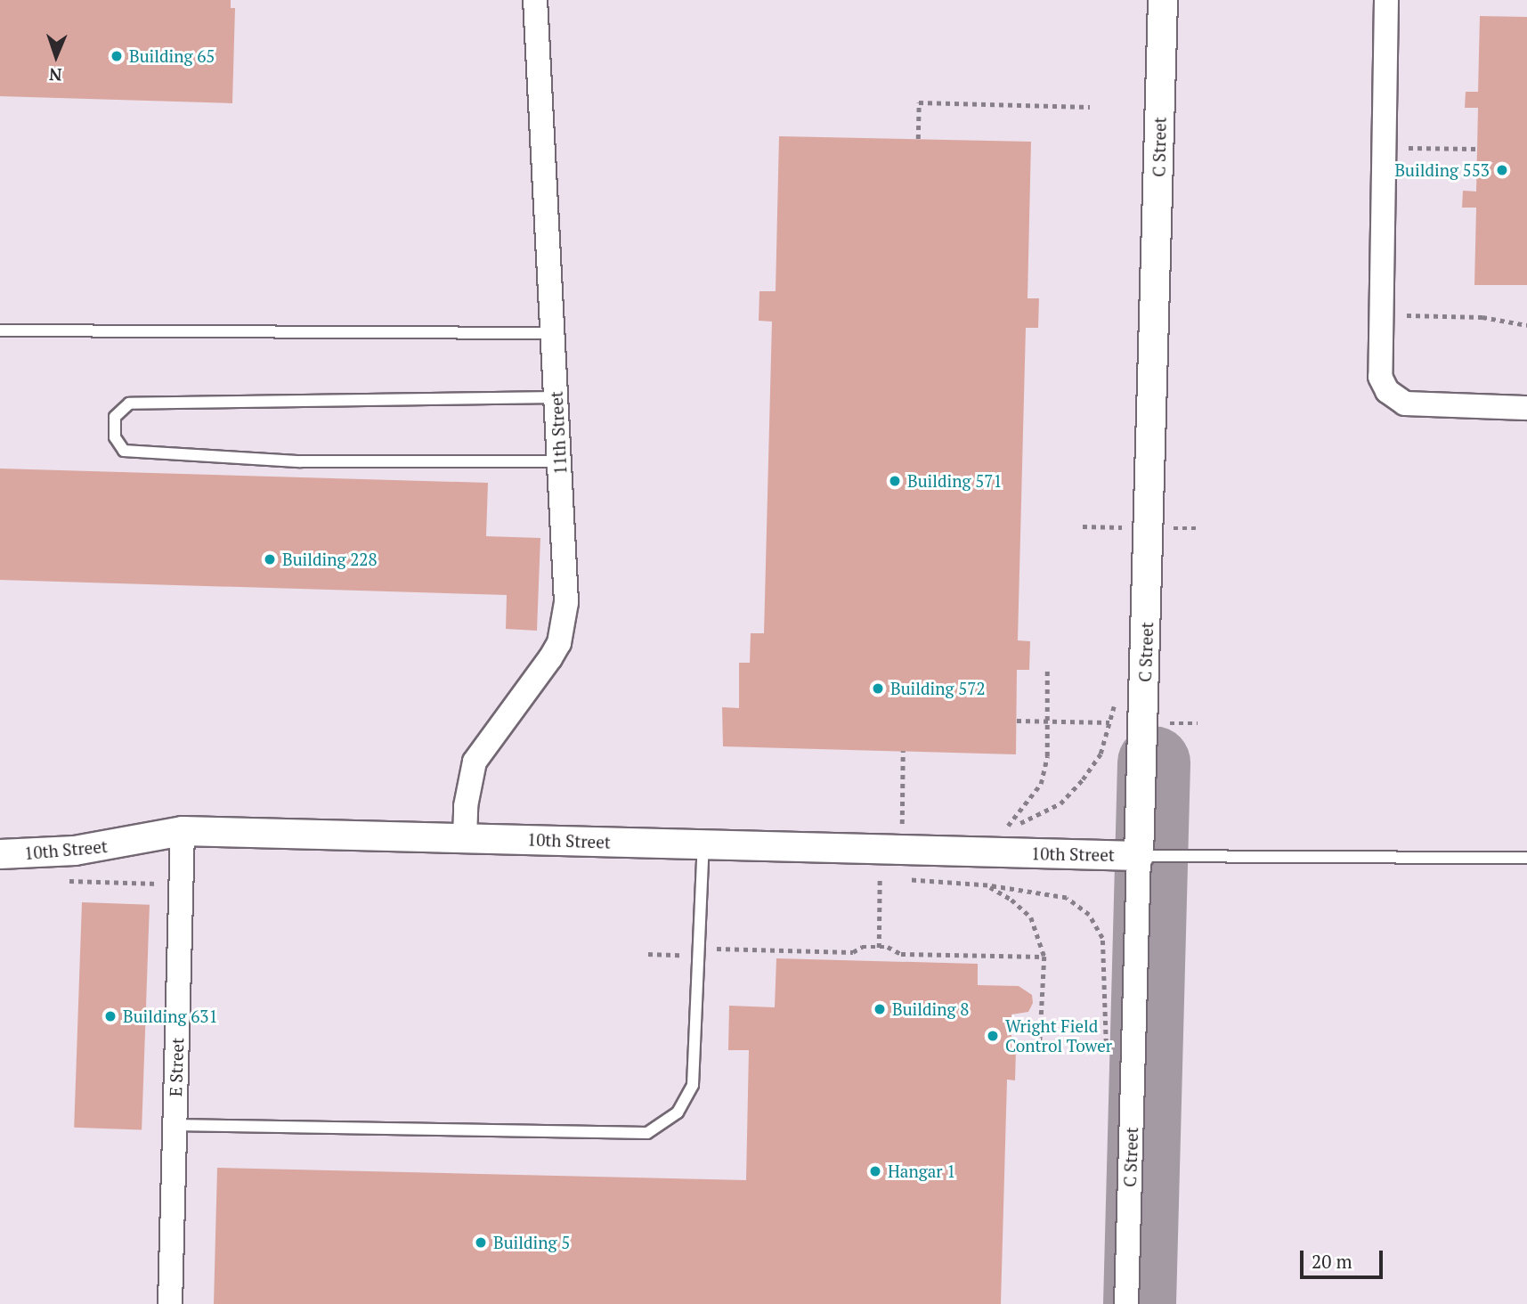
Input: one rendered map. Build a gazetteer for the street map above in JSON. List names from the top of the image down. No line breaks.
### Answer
{"streets":{"street":["C Street","11th Street","10th Street","E Street"]},"crossings":[["C Street","10th Street"],["11th Street","10th Street"],["10th Street","E Street"]],"places":["Building 65","Building 553","Building 571","Building 228","Building 572","Building 8","Building 631","Wright Field Control Tower","Hangar 1","Building 5"],"scale_bar":"20 m","north":"bottom"}
